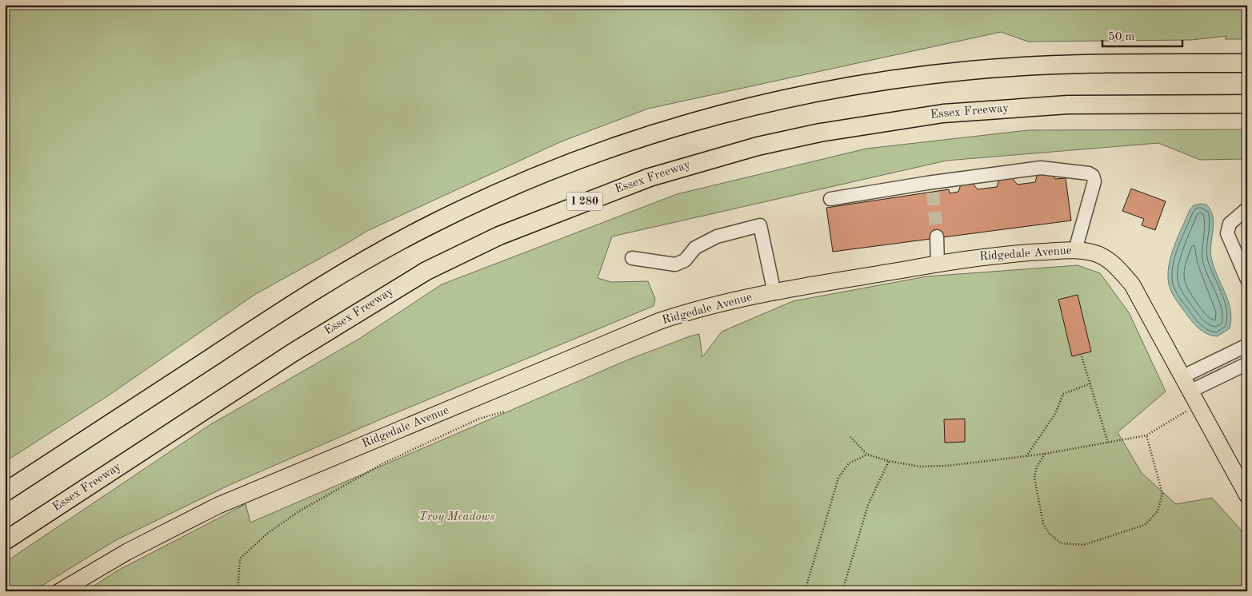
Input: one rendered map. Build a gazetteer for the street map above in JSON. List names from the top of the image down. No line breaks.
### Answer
{"streets":{"highway":["Essex Freeway","I 280"],"main road":["Ridgedale Avenue"]},"parks":["Troy Meadows"],"scale_bar":"50 m"}
